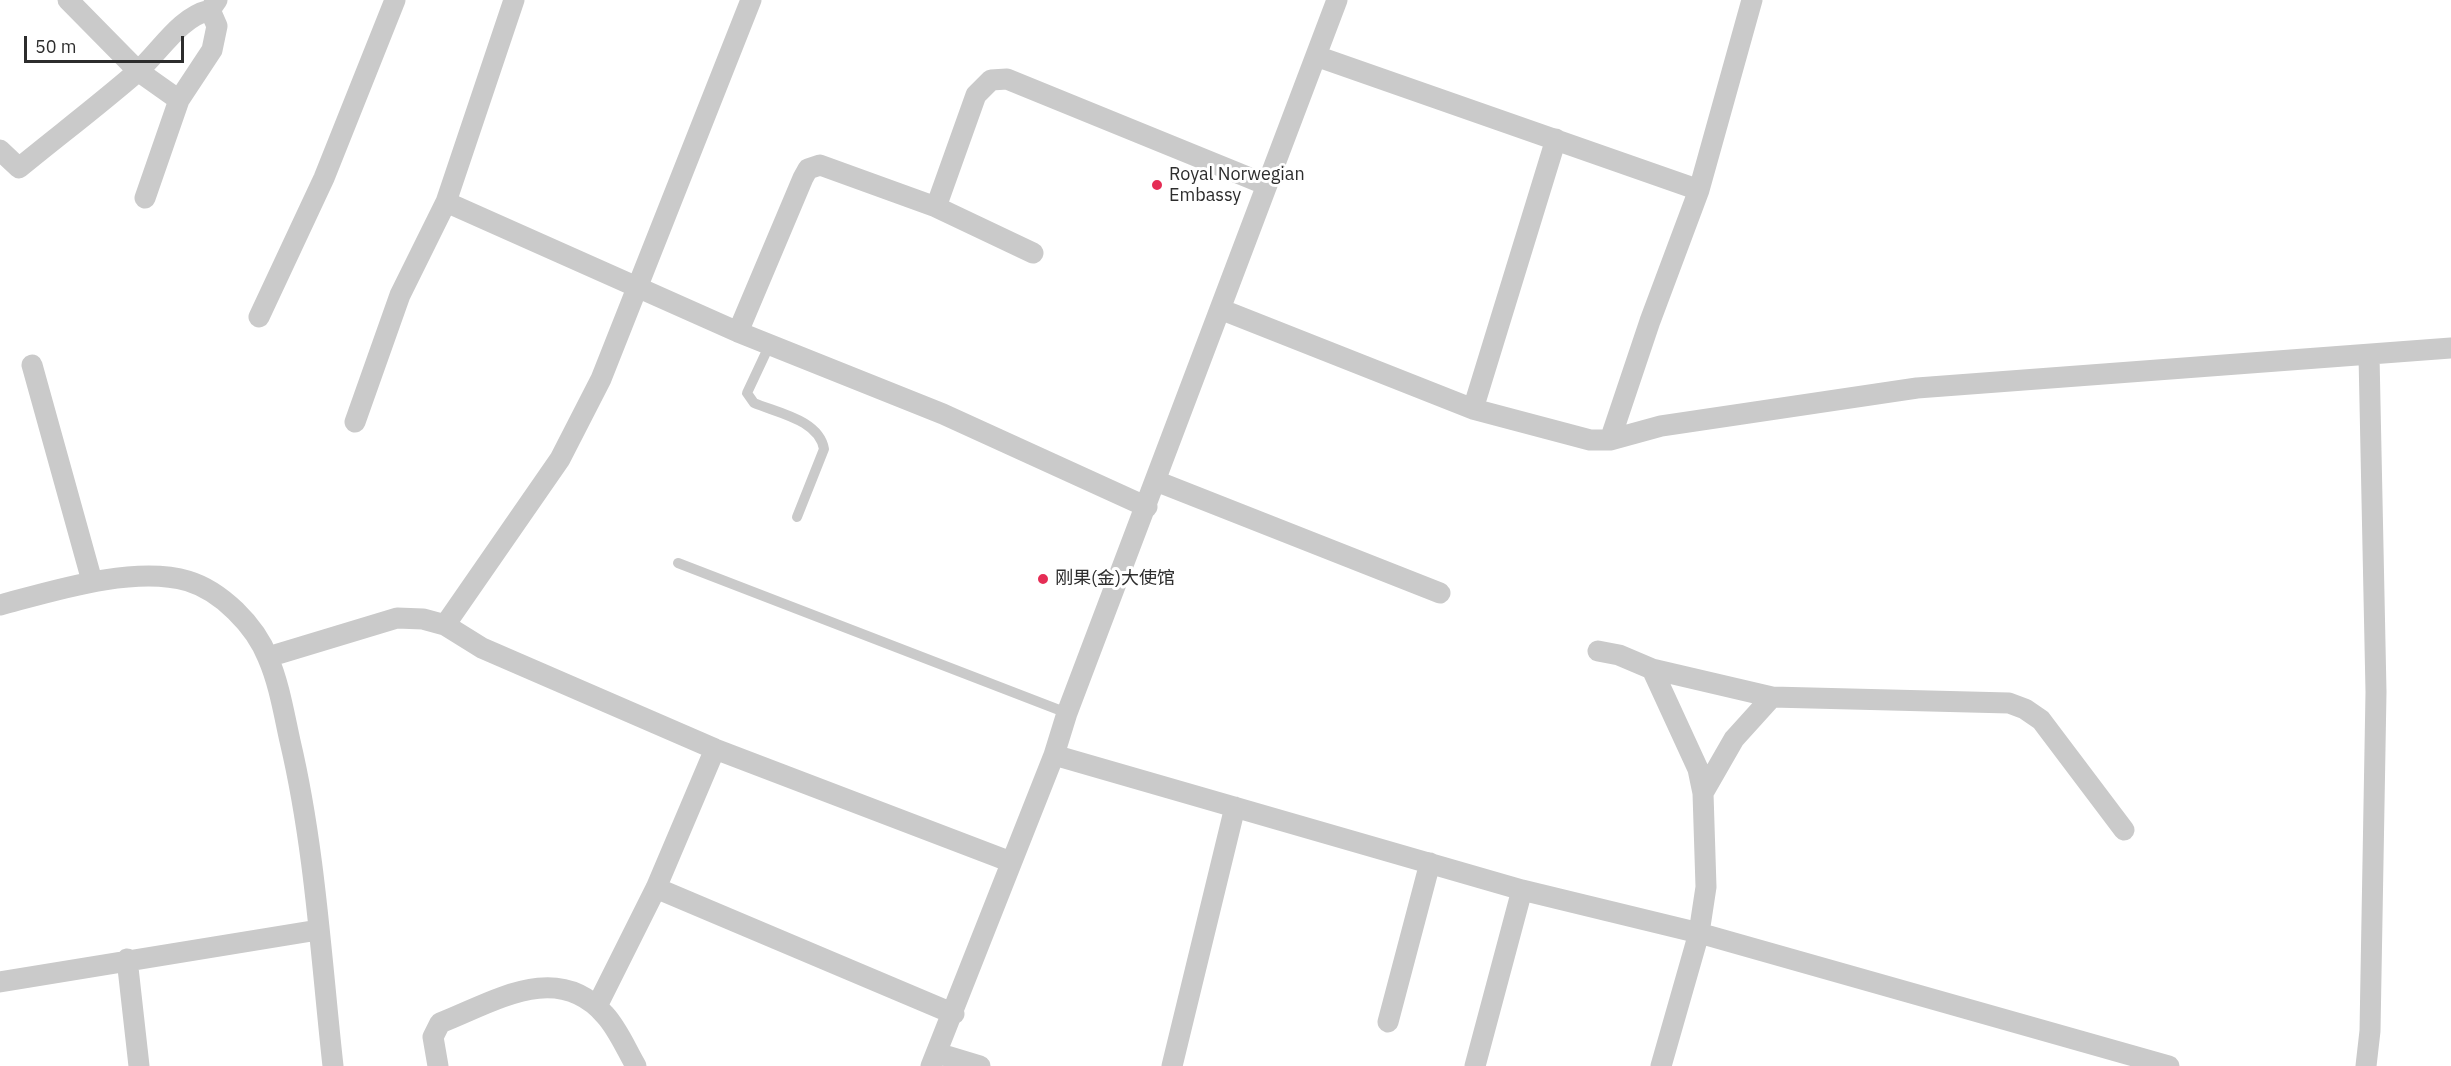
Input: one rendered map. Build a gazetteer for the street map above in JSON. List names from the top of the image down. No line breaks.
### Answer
{"places":["Royal Norwegian Embassy","刚果(金)大使馆"],"scale_bar":"50 m"}
